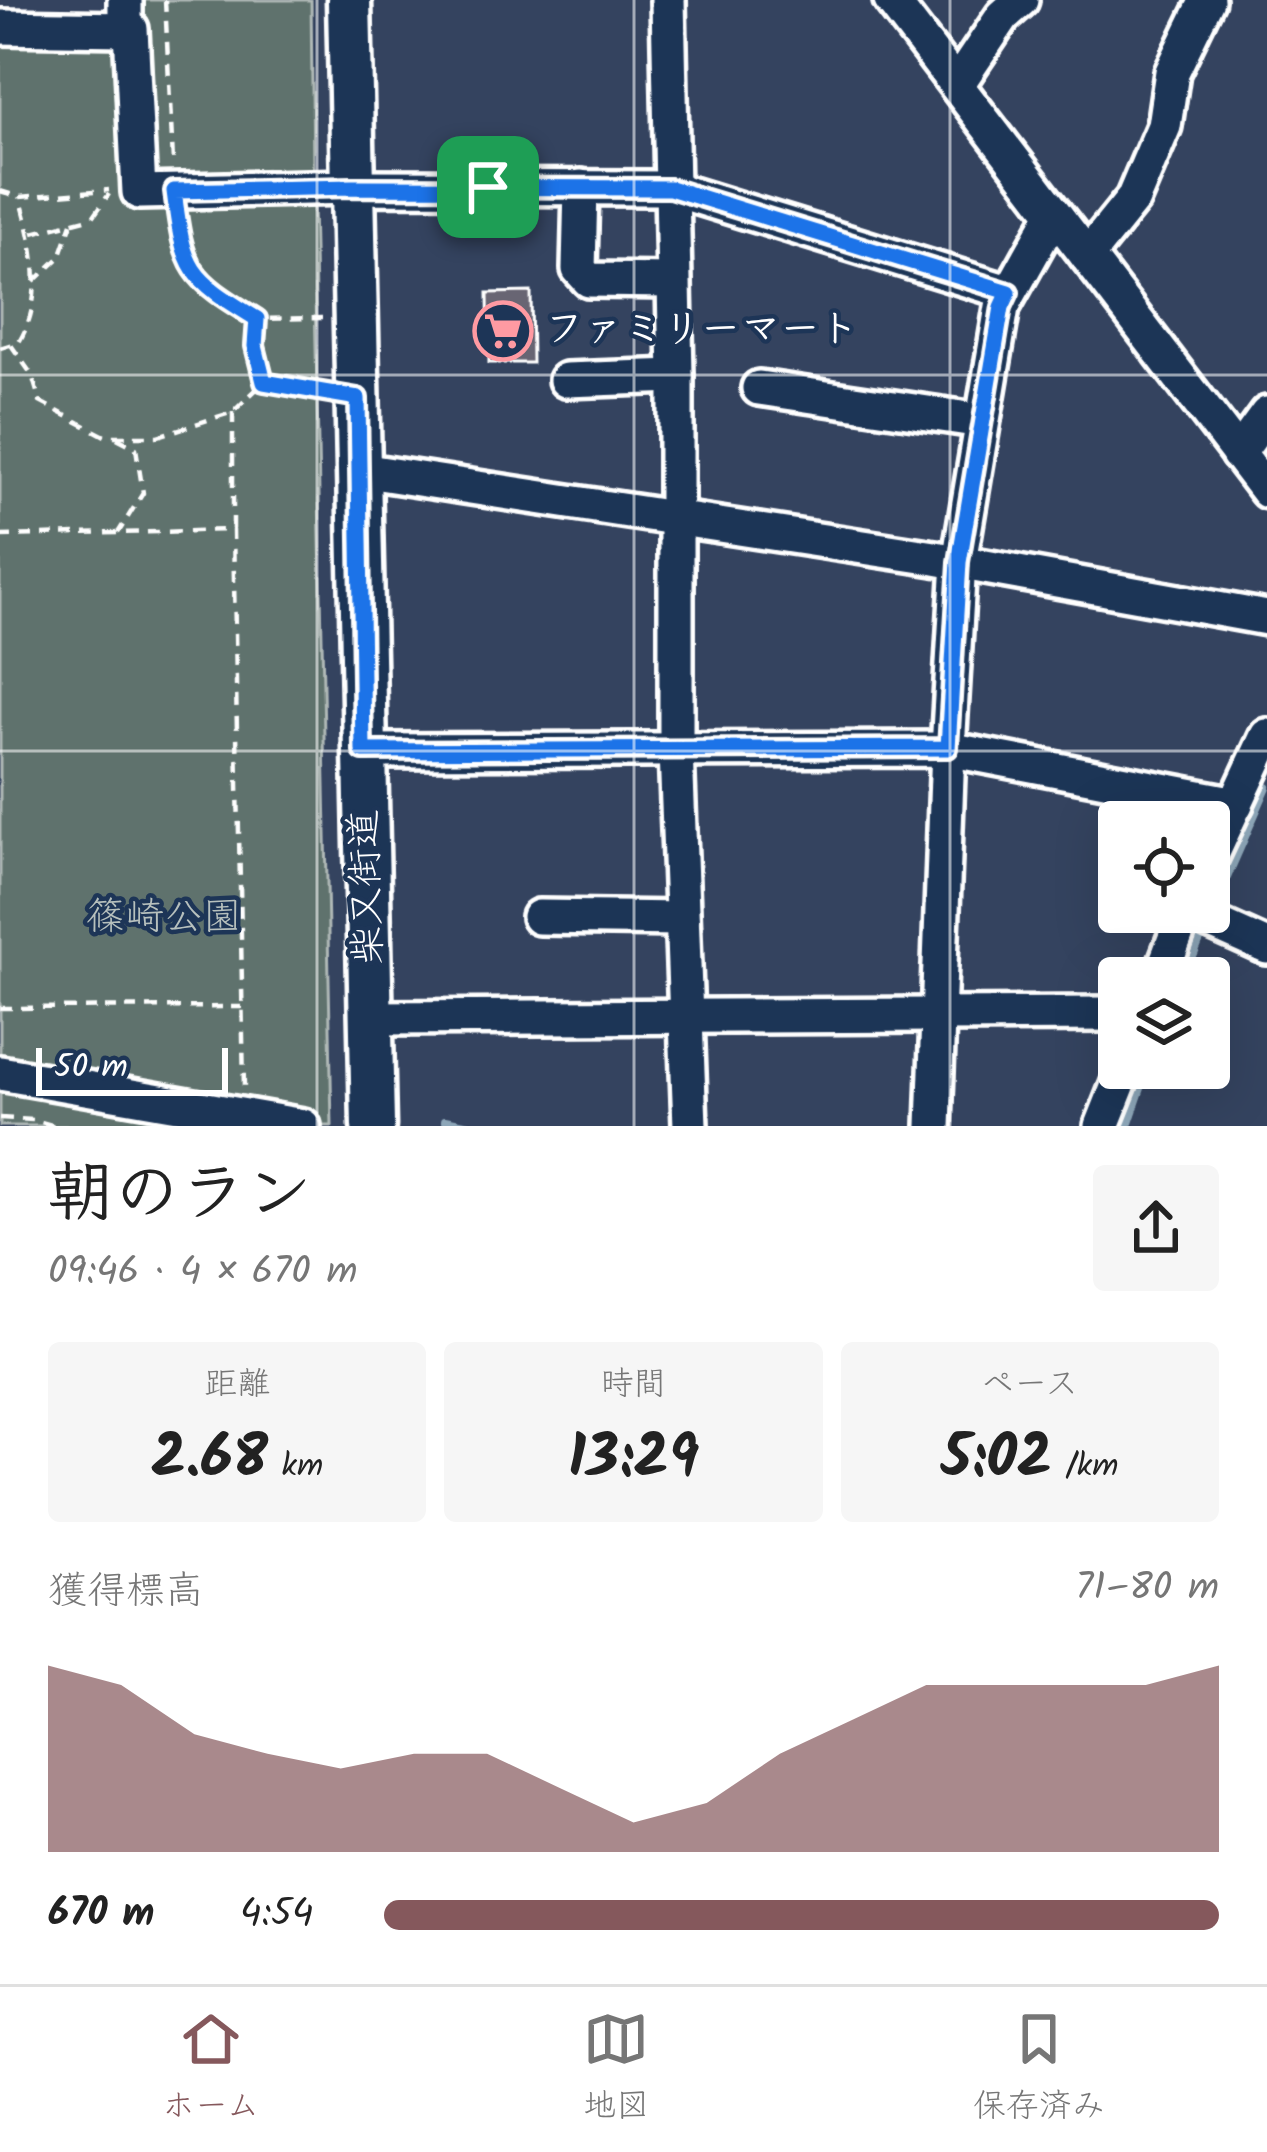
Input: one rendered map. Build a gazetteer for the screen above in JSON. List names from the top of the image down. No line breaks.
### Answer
{"streets":{"main road":["柴又街道"]},"parks":["篠崎公園"],"places":{"supermarket":["ファミリーマート"]},"scale_bar":"50 m","page":{"scale":"50 m","heading":["朝のラン","09:46 · 4 × 670 m"],"stats":[["距離","2.68 km"],["時間","13:29"],["ペース","5:02 /km"]],"chart":["獲得標高","71–80 m"],"list":[{"name":"670 m","note":"4:54"}],"tabs":["ホーム","地図","保存済み"]}}
